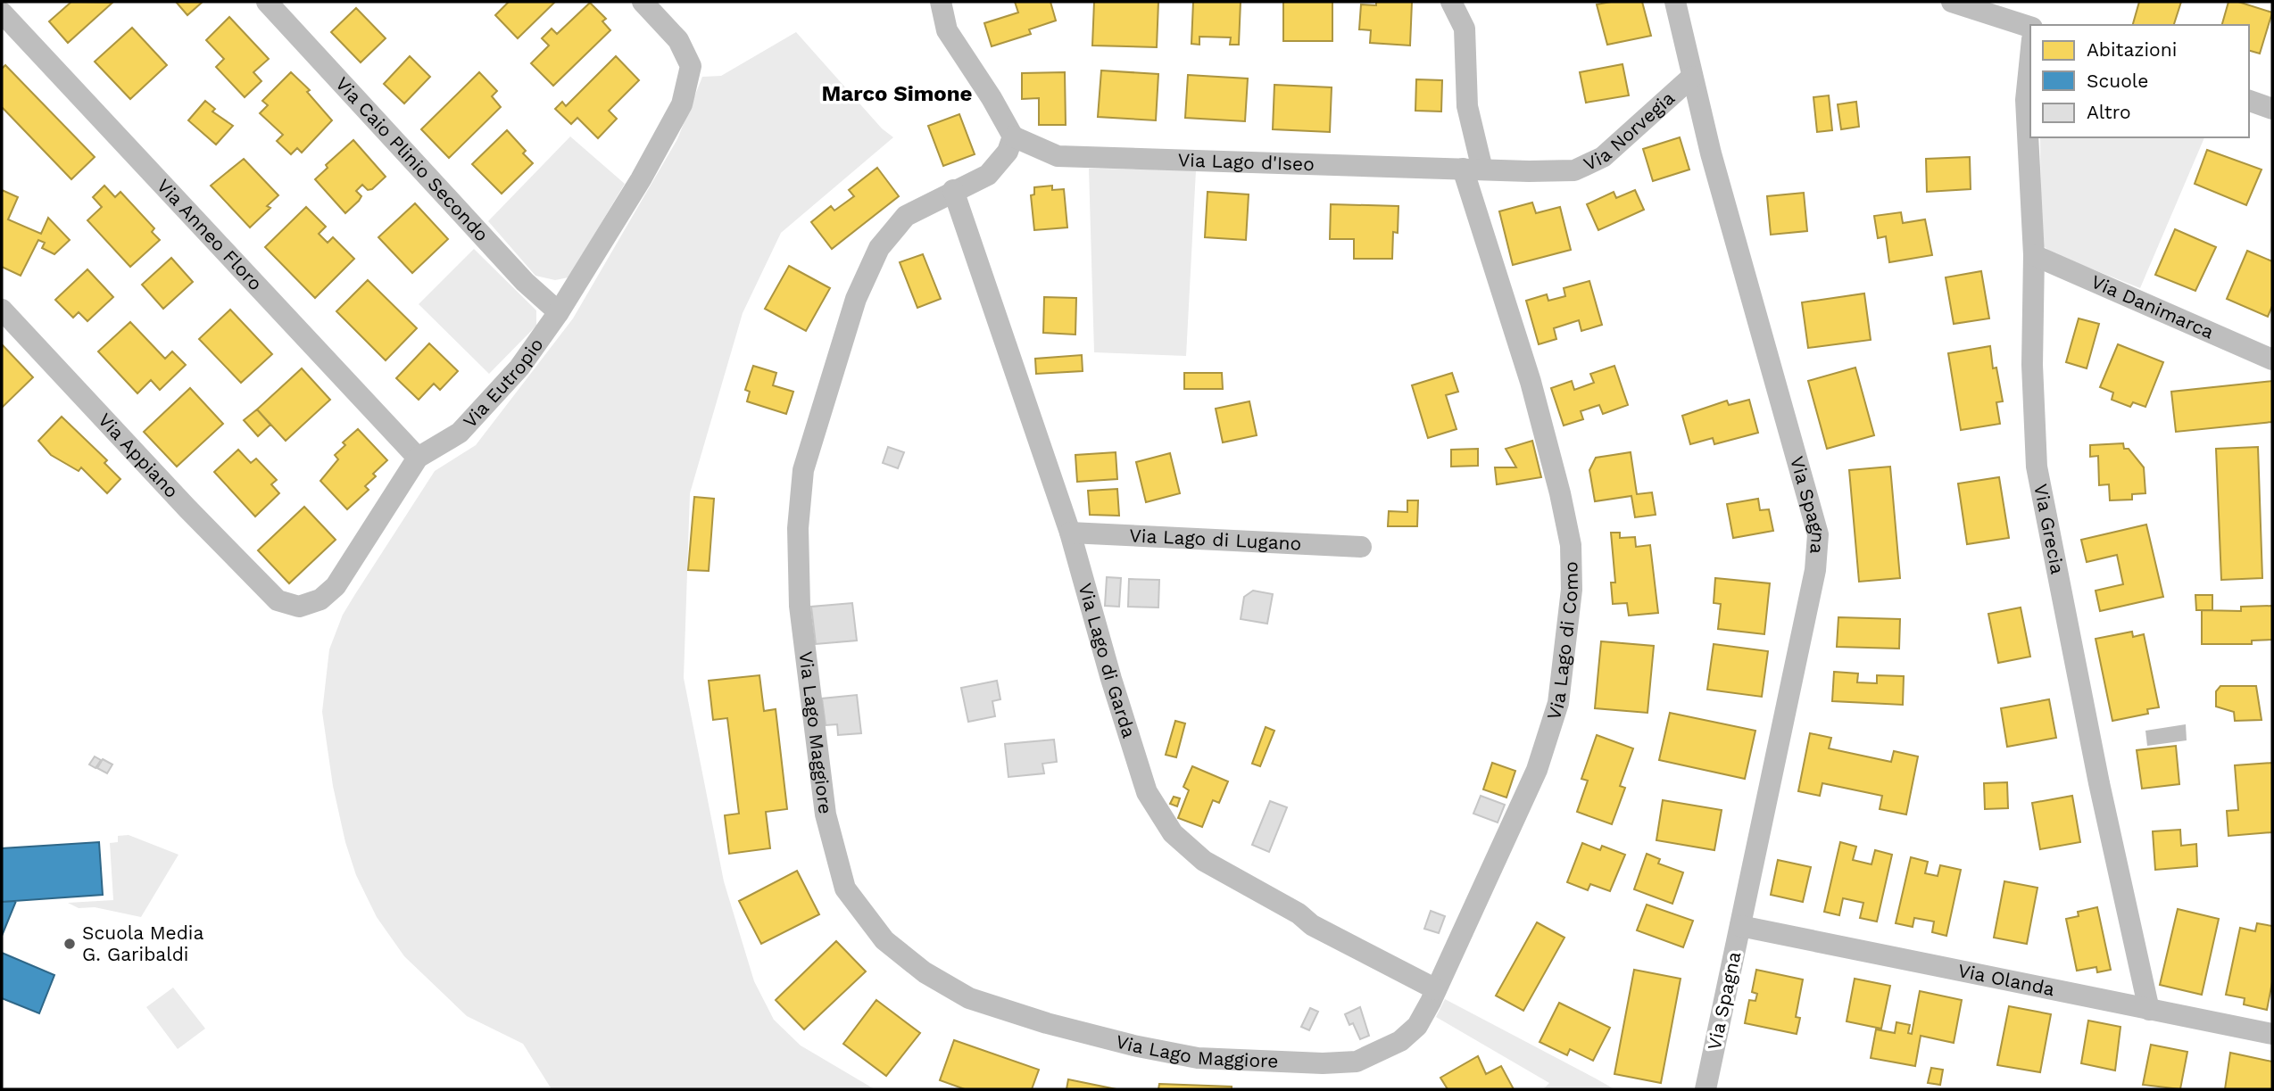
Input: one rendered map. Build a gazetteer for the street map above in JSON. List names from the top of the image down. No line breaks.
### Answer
{"streets":{"street":["Via Norvegia","Via Caio Plinio Secondo","Via Lago d'Iseo","Via Anneo Floro","Via Danimarca","Via Eutropio","Via Appiano","Via Spagna","Via Grecia","Via Lago di Lugano","Via Lago di Como","Via Lago di Garda","Via Lago Maggiore","Via Olanda"]},"crossings":[["Via Norvegia","Via Lago d'Iseo"],["Via Norvegia","Via Spagna"],["Via Norvegia","Via Lago di Como"],["Via Caio Plinio Secondo","Via Eutropio"],["Via Lago d'Iseo","Via Lago di Como"],["Via Lago d'Iseo","Via Lago Maggiore"],["Via Anneo Floro","Via Eutropio"],["Via Danimarca","Via Grecia"],["Via Eutropio","Via Appiano"],["Via Spagna","Via Olanda"],["Via Grecia","Via Olanda"],["Via Lago di Lugano","Via Lago di Garda"],["Via Lago di Como","Via Lago di Garda"],["Via Lago di Como","Via Lago Maggiore"],["Via Lago di Garda","Via Lago Maggiore"]],"districts":["Marco Simone"],"places":["Scuola Media G. Garibaldi"],"legend":["Abitazioni","Scuole","Altro"]}
